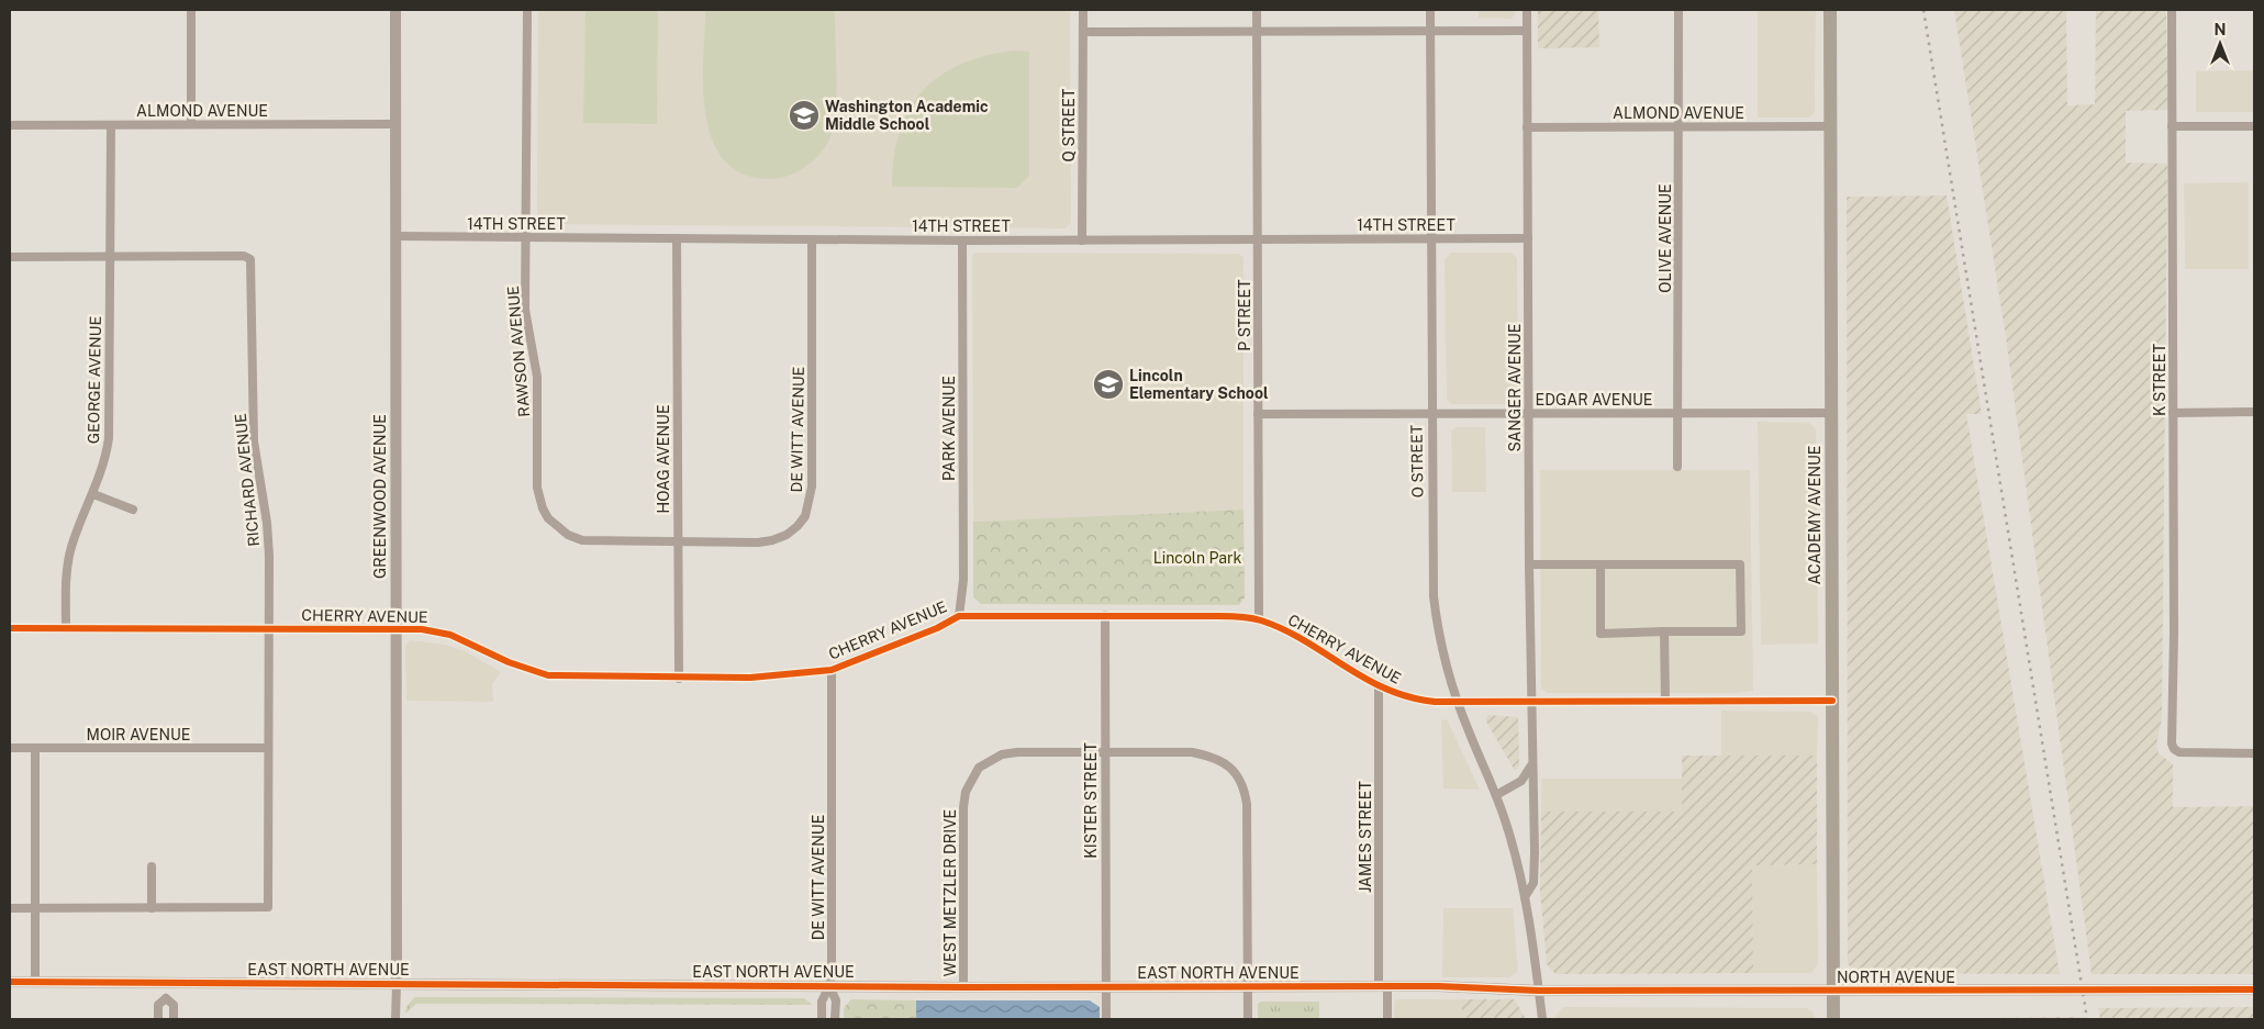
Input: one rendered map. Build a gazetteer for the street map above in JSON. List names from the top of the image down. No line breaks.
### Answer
{"streets":{"main road":["ACADEMY AVENUE"],"street":["ALMOND AVENUE","Q STREET","14TH STREET","OLIVE AVENUE","P STREET","RAWSON AVENUE","GEORGE AVENUE","K STREET","SANGER AVENUE","EDGAR AVENUE","PARK AVENUE","DE WITT AVENUE","HOAG AVENUE","O STREET","RICHARD AVENUE","GREENWOOD AVENUE","CHERRY AVENUE","MOIR AVENUE","KISTER STREET","JAMES STREET","WEST METZLER DRIVE","EAST NORTH AVENUE","NORTH AVENUE"]},"crossings":[["ALMOND AVENUE","OLIVE AVENUE"],["ALMOND AVENUE","GEORGE AVENUE"],["ALMOND AVENUE","SANGER AVENUE"],["ALMOND AVENUE","GREENWOOD AVENUE"],["ALMOND AVENUE","ACADEMY AVENUE"],["Q STREET","14TH STREET"],["14TH STREET","P STREET"],["14TH STREET","RAWSON AVENUE"],["14TH STREET","SANGER AVENUE"],["14TH STREET","PARK AVENUE"],["14TH STREET","DE WITT AVENUE"],["14TH STREET","HOAG AVENUE"],["14TH STREET","O STREET"],["14TH STREET","GREENWOOD AVENUE"],["OLIVE AVENUE","EDGAR AVENUE"],["P STREET","EDGAR AVENUE"],["P STREET","CHERRY AVENUE"],["RAWSON AVENUE","DE WITT AVENUE"],["RAWSON AVENUE","HOAG AVENUE"],["GEORGE AVENUE","RICHARD AVENUE"],["GEORGE AVENUE","CHERRY AVENUE"],["SANGER AVENUE","EDGAR AVENUE"],["SANGER AVENUE","O STREET"],["SANGER AVENUE","CHERRY AVENUE"],["SANGER AVENUE","EAST NORTH AVENUE"],["SANGER AVENUE","NORTH AVENUE"],["EDGAR AVENUE","O STREET"],["EDGAR AVENUE","ACADEMY AVENUE"],["PARK AVENUE","CHERRY AVENUE"],["DE WITT AVENUE","HOAG AVENUE"],["DE WITT AVENUE","CHERRY AVENUE"],["DE WITT AVENUE","EAST NORTH AVENUE"],["HOAG AVENUE","CHERRY AVENUE"],["O STREET","CHERRY AVENUE"],["RICHARD AVENUE","CHERRY AVENUE"],["RICHARD AVENUE","MOIR AVENUE"],["GREENWOOD AVENUE","CHERRY AVENUE"],["GREENWOOD AVENUE","EAST NORTH AVENUE"],["ACADEMY AVENUE","CHERRY AVENUE"],["ACADEMY AVENUE","NORTH AVENUE"],["CHERRY AVENUE","KISTER STREET"],["CHERRY AVENUE","JAMES STREET"],["KISTER STREET","WEST METZLER DRIVE"],["KISTER STREET","EAST NORTH AVENUE"],["JAMES STREET","EAST NORTH AVENUE"],["WEST METZLER DRIVE","EAST NORTH AVENUE"],["EAST NORTH AVENUE","NORTH AVENUE"]],"parks":["Lincoln Park"],"places":{"school or university":["Washington Academic Middle School","Lincoln Elementary School"]},"north":"top"}
